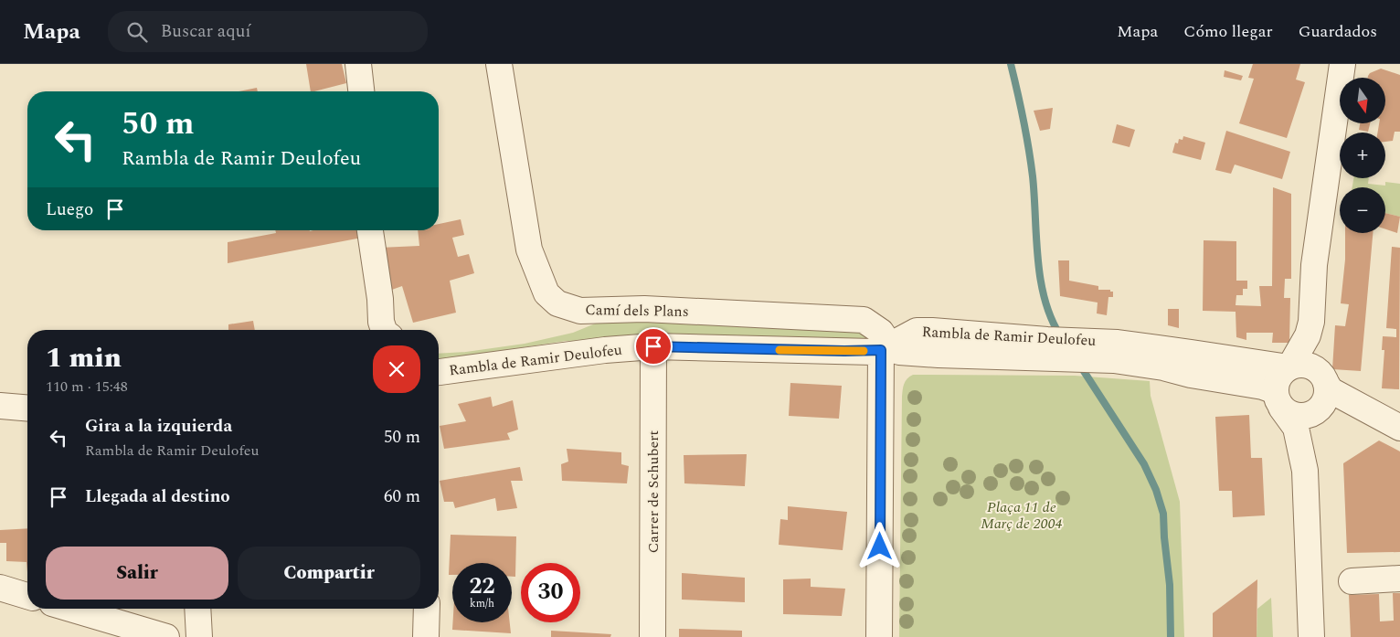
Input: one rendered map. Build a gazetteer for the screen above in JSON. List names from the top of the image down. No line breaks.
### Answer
{"streets":{"street":["Camí dels Plans","Rambla de Ramir Deulofeu","Carrer de Schubert"]},"crossings":[["Camí dels Plans","Rambla de Ramir Deulofeu"],["Rambla de Ramir Deulofeu","Carrer de Schubert"]],"parks":["Plaça 11 de Març de 2004"],"north":"bottom","page":{"header":"Mapa","search":"Buscar aquí","nav":["Mapa","Cómo llegar","Guardados"],"map_buttons":["+","−"],"turn":["50 m","Rambla de Ramir Deulofeu"],"then":"Luego","heading":["1 min","110 m · 15:48"],"list":[{"name":"Gira a la izquierda","note":"Rambla de Ramir Deulofeu","value":"50 m"},{"name":"Llegada al destino","value":"60 m"}],"buttons":["Salir","Compartir"],"speed":"22 km/h","limit":"30"}}
